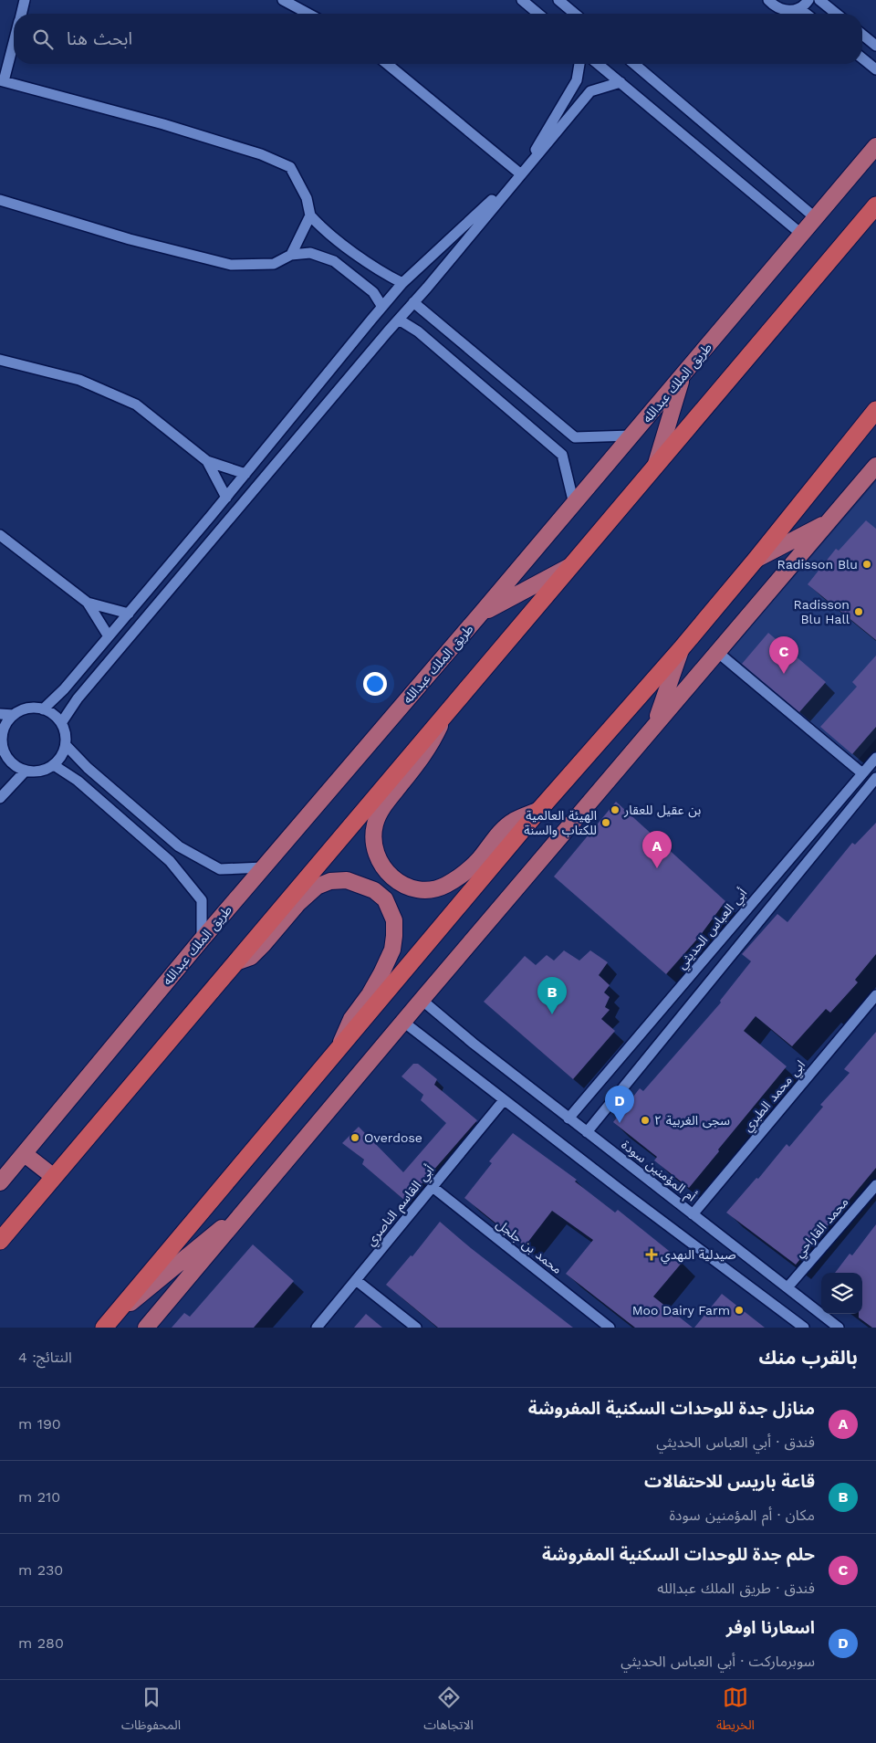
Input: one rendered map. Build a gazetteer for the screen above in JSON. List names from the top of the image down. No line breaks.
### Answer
{"streets":{"main road":["طريق الملك عبدالله"],"street":["أبي العباس الحديثي","ابي محمد الطبري","أم المؤمنين سودة","أبي القاسم الناصري","محمد القاراحي","محمد بن جلجل"]},"crossings":[["أبي العباس الحديثي","أم المؤمنين سودة"],["ابي محمد الطبري","أم المؤمنين سودة"],["أم المؤمنين سودة","محمد القاراحي"],["أبي القاسم الناصري","محمد بن جلجل"]],"places":{"other":["Radisson Blu","Radisson Blu Hall","بن عقيل للعقار","الهيئة العالمية للكتاب والسنة","سجى الغربية ٢","Overdose","Moo Dairy Farm"],"health":["صيدلية النهدي"]},"page":{"search":"ابحث هنا","pins":["C","A","B","D"],"heading":["بالقرب منك","النتائج: 4"],"list":[{"mark":"A","name":"منازل جدة للوحدات السكنية المفروشة","note":"فندق · أبي العباس الحديثي","value":"190 m"},{"mark":"B","name":"قاعة باريس للاحتفالات","note":"مكان · أم المؤمنين سودة","value":"210 m"},{"mark":"C","name":"حلم جدة للوحدات السكنية المفروشة","note":"فندق · طريق الملك عبدالله","value":"230 m"},{"mark":"D","name":"اسعارنا اوفر","note":"سوبرماركت · أبي العباس الحديثي","value":"280 m"}],"nav":["الخريطة","الاتجاهات","المحفوظات"]}}
